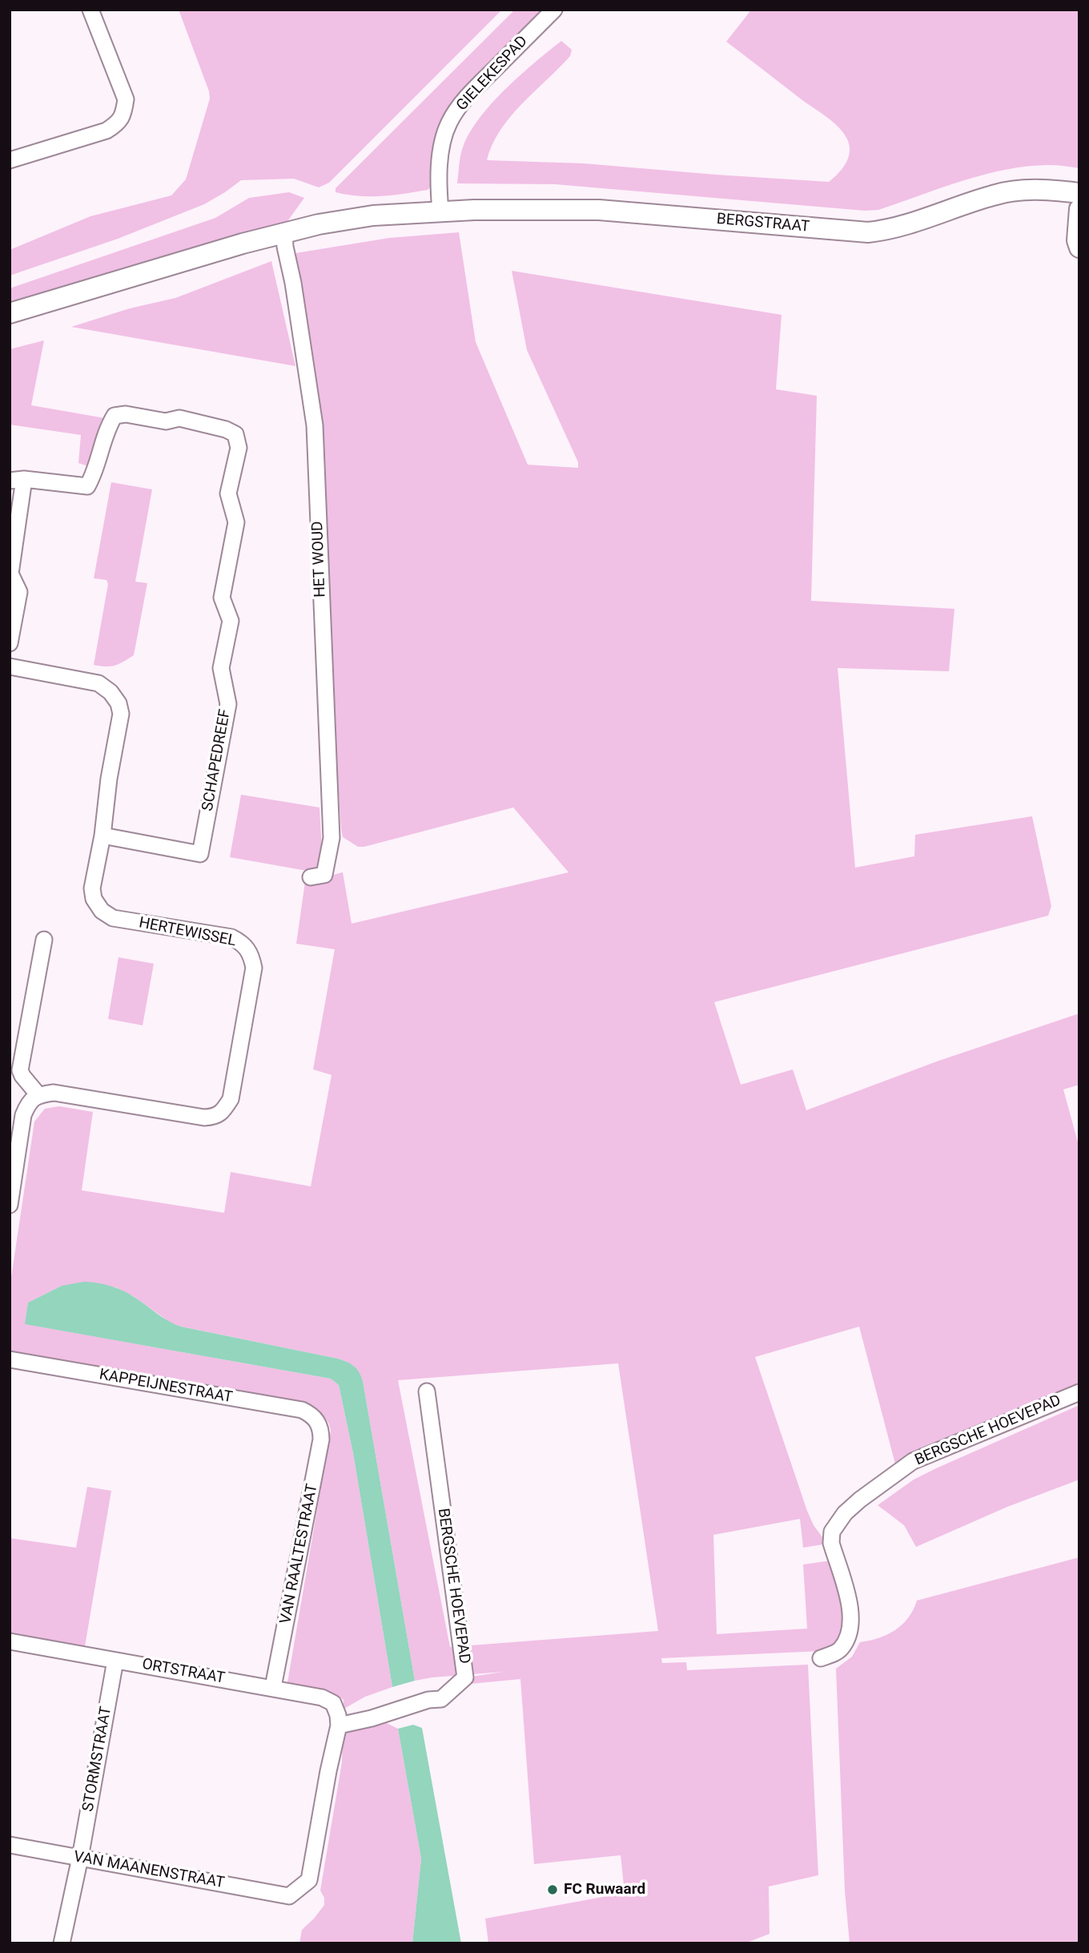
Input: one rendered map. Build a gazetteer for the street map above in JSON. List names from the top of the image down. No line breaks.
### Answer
{"streets":{"street":["GIELEKESPAD","BERGSTRAAT","HET WOUD","SCHAPEDREEF","HERTEWISSEL","KAPPEIJNESTRAAT","BERGSCHE HOEVEPAD","VAN RAALTESTRAAT","ORTSTRAAT","STORMSTRAAT","VAN MAANENSTRAAT"]},"crossings":[["GIELEKESPAD","BERGSTRAAT"],["SCHAPEDREEF","HERTEWISSEL"],["KAPPEIJNESTRAAT","VAN RAALTESTRAAT"],["BERGSCHE HOEVEPAD","ORTSTRAAT"],["BERGSCHE HOEVEPAD","VAN MAANENSTRAAT"],["VAN RAALTESTRAAT","ORTSTRAAT"],["ORTSTRAAT","STORMSTRAAT"],["ORTSTRAAT","VAN MAANENSTRAAT"],["STORMSTRAAT","VAN MAANENSTRAAT"]],"places":["FC Ruwaard"]}
